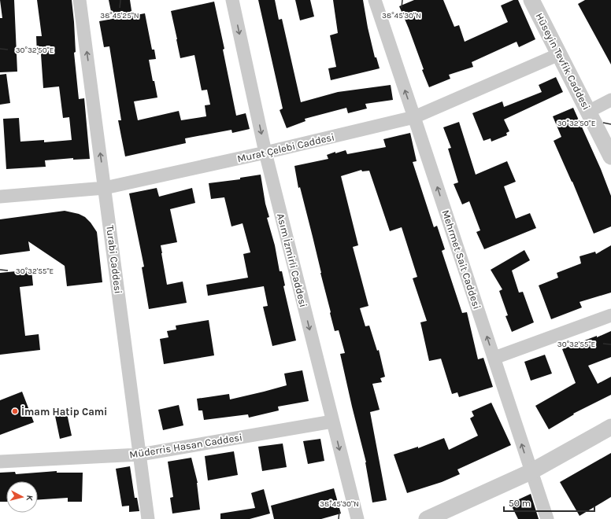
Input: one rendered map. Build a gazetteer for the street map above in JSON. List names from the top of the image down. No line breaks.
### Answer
{"streets":{"street":["Hüseyin Tevfik Caddesi","Murat Çelebi Caddesi","Turabi Caddesi","Mehrmet Sait Caddesi","Asım İzmirli Caddesi","Müderris Hasan Caddesi"]},"crossings":[["Hüseyin Tevfik Caddesi","Murat Çelebi Caddesi"],["Murat Çelebi Caddesi","Turabi Caddesi"],["Murat Çelebi Caddesi","Mehrmet Sait Caddesi"],["Murat Çelebi Caddesi","Asım İzmirli Caddesi"],["Turabi Caddesi","Müderris Hasan Caddesi"],["Asım İzmirli Caddesi","Müderris Hasan Caddesi"]],"one_way":["Turabi Caddesi","Mehrmet Sait Caddesi","Asım İzmirli Caddesi"],"places":["İmam Hatip Cami"],"scale_bar":"50 m","north":"right","coordinates":["38°45'25\"N","38°45'30\"N","30°32'50\"E","30°32'55\"E"]}
